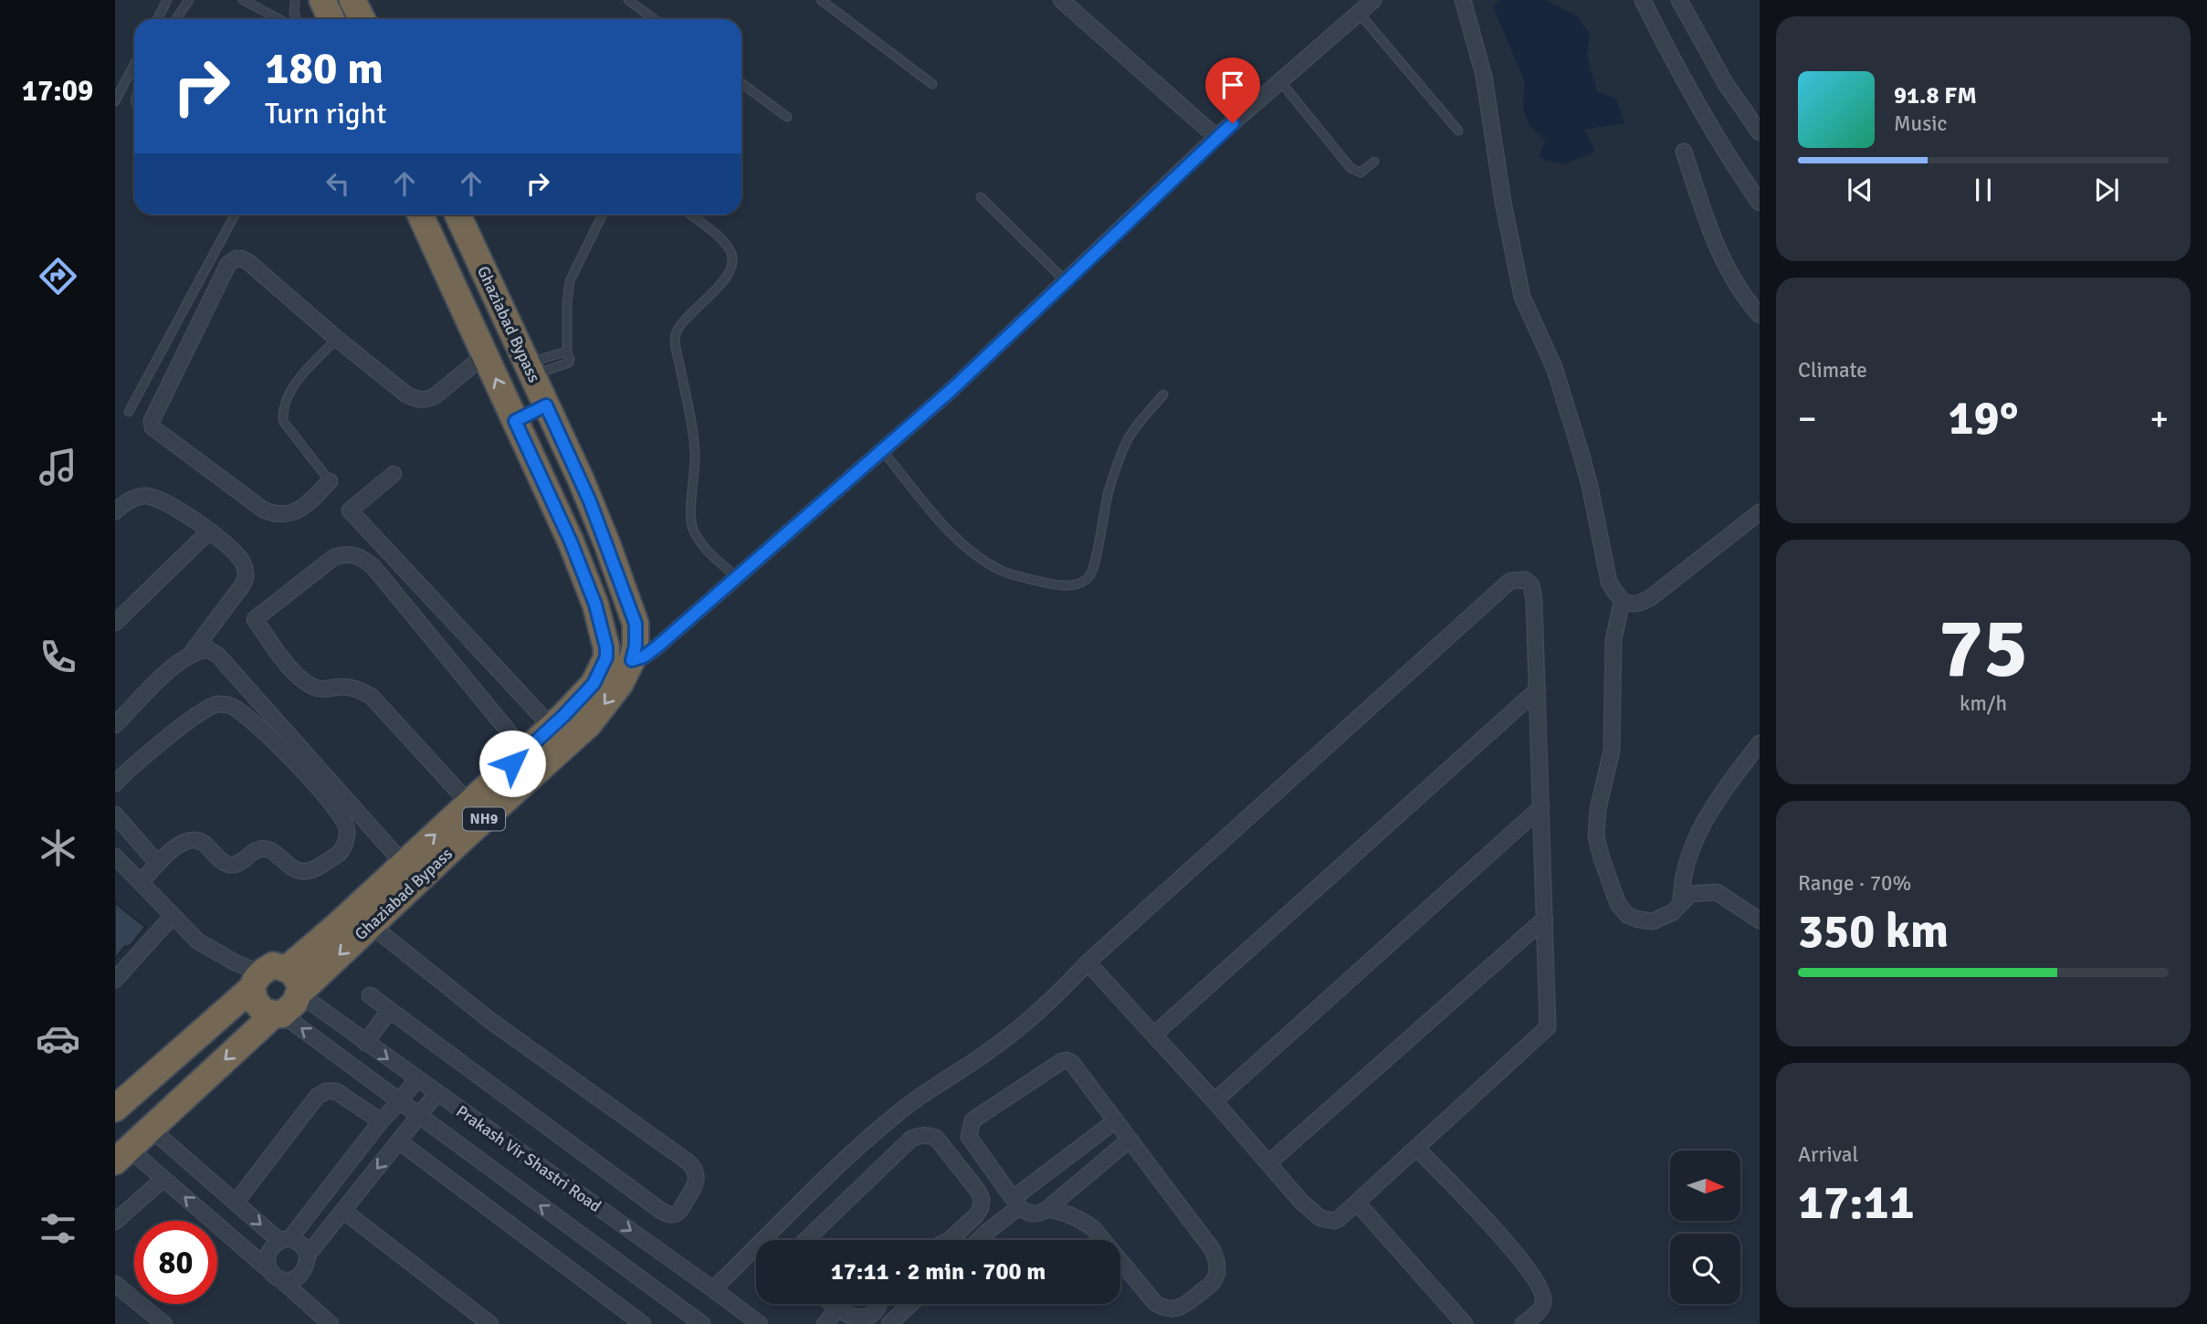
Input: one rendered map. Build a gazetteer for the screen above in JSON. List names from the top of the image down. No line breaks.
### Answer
{"streets":{"highway":["Ghaziabad Bypass","NH9"],"street":["Prakash Vir Shastri Road"]},"crossings":[["Ghaziabad Bypass","Prakash Vir Shastri Road"]],"north":"right","page":{"tabs":"17:09","turn":["180 m","Turn right"],"song":["91.8 FM","Music"],"tile":["Climate",["75","km/h"],["Range · 70%","350 km"],["Arrival","17:11"]],"heat":["−","19°","+"],"limit":"80","trip":"17:11 · 2 min · 700 m"}}
